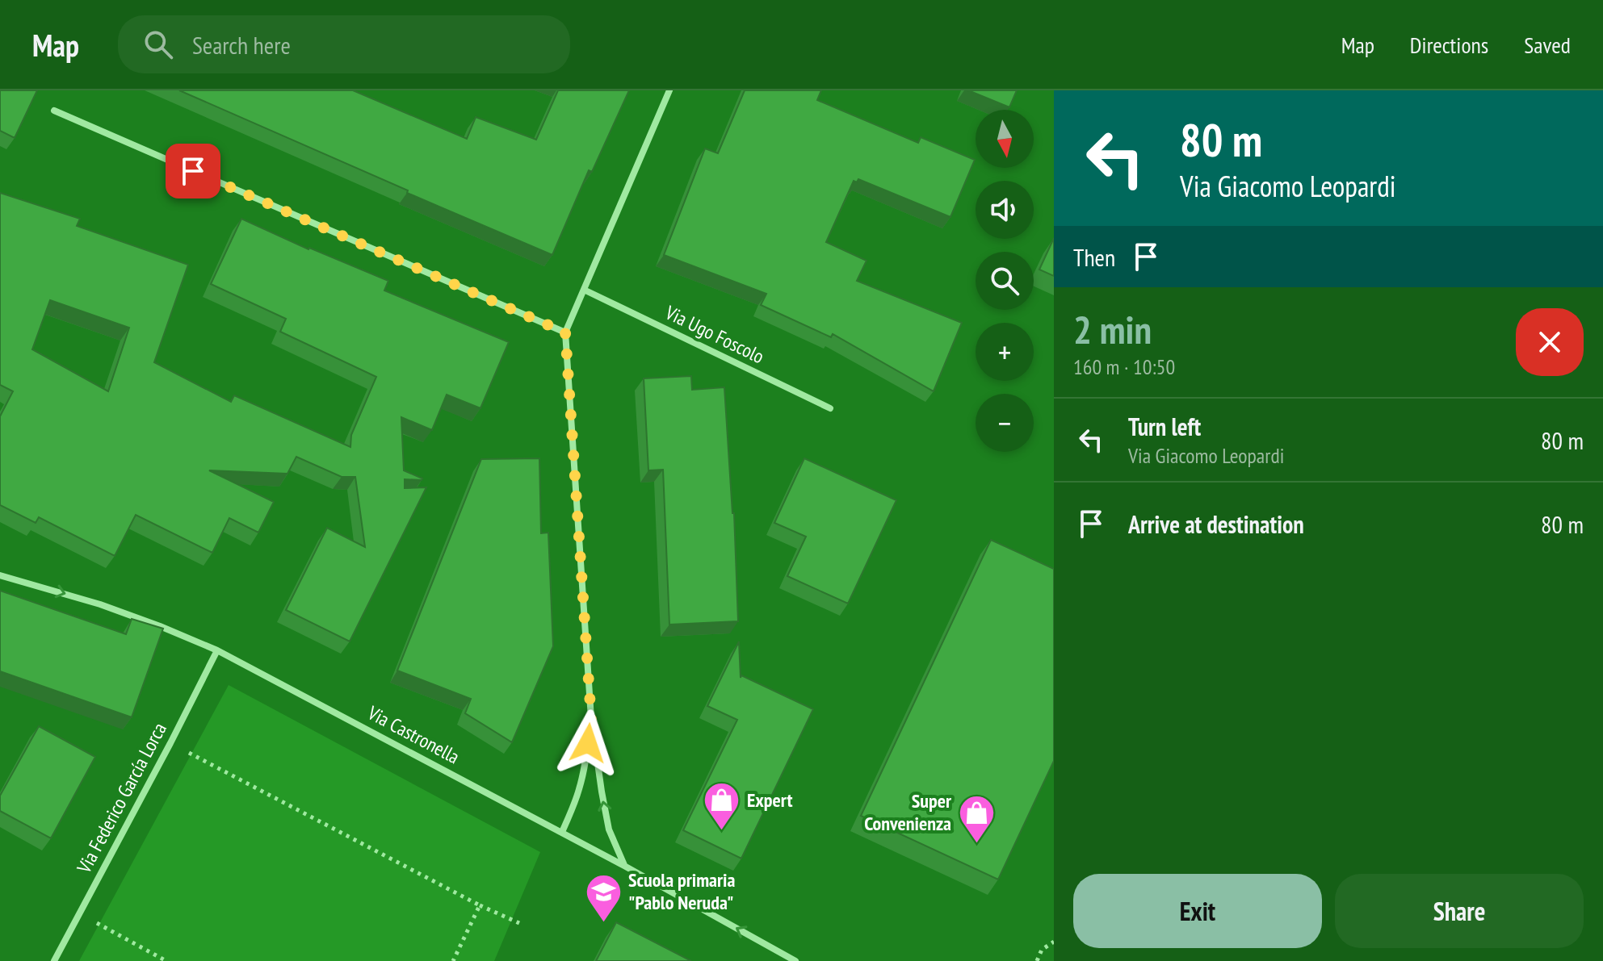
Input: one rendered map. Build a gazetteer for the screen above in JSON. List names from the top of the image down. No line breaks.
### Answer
{"streets":{"street":["Via Ugo Foscolo","Via Castronella","Via Federico García Lorca"]},"crossings":[["Via Castronella","Via Federico García Lorca"]],"places":{"shop":["Expert","Super Convenienza"],"school or university":["Scuola primaria \"Pablo Neruda\""]},"north":"bottom","page":{"header":"Map","search":"Search here","nav":["Map","Directions","Saved"],"turn":["80 m","Via Giacomo Leopardi"],"map_buttons":["+","−"],"then":"Then","heading":["2 min","160 m · 10:50"],"list":[{"name":"Turn left","note":"Via Giacomo Leopardi","value":"80 m"},{"name":"Arrive at destination","value":"80 m"}],"buttons":["Exit","Share"]}}
